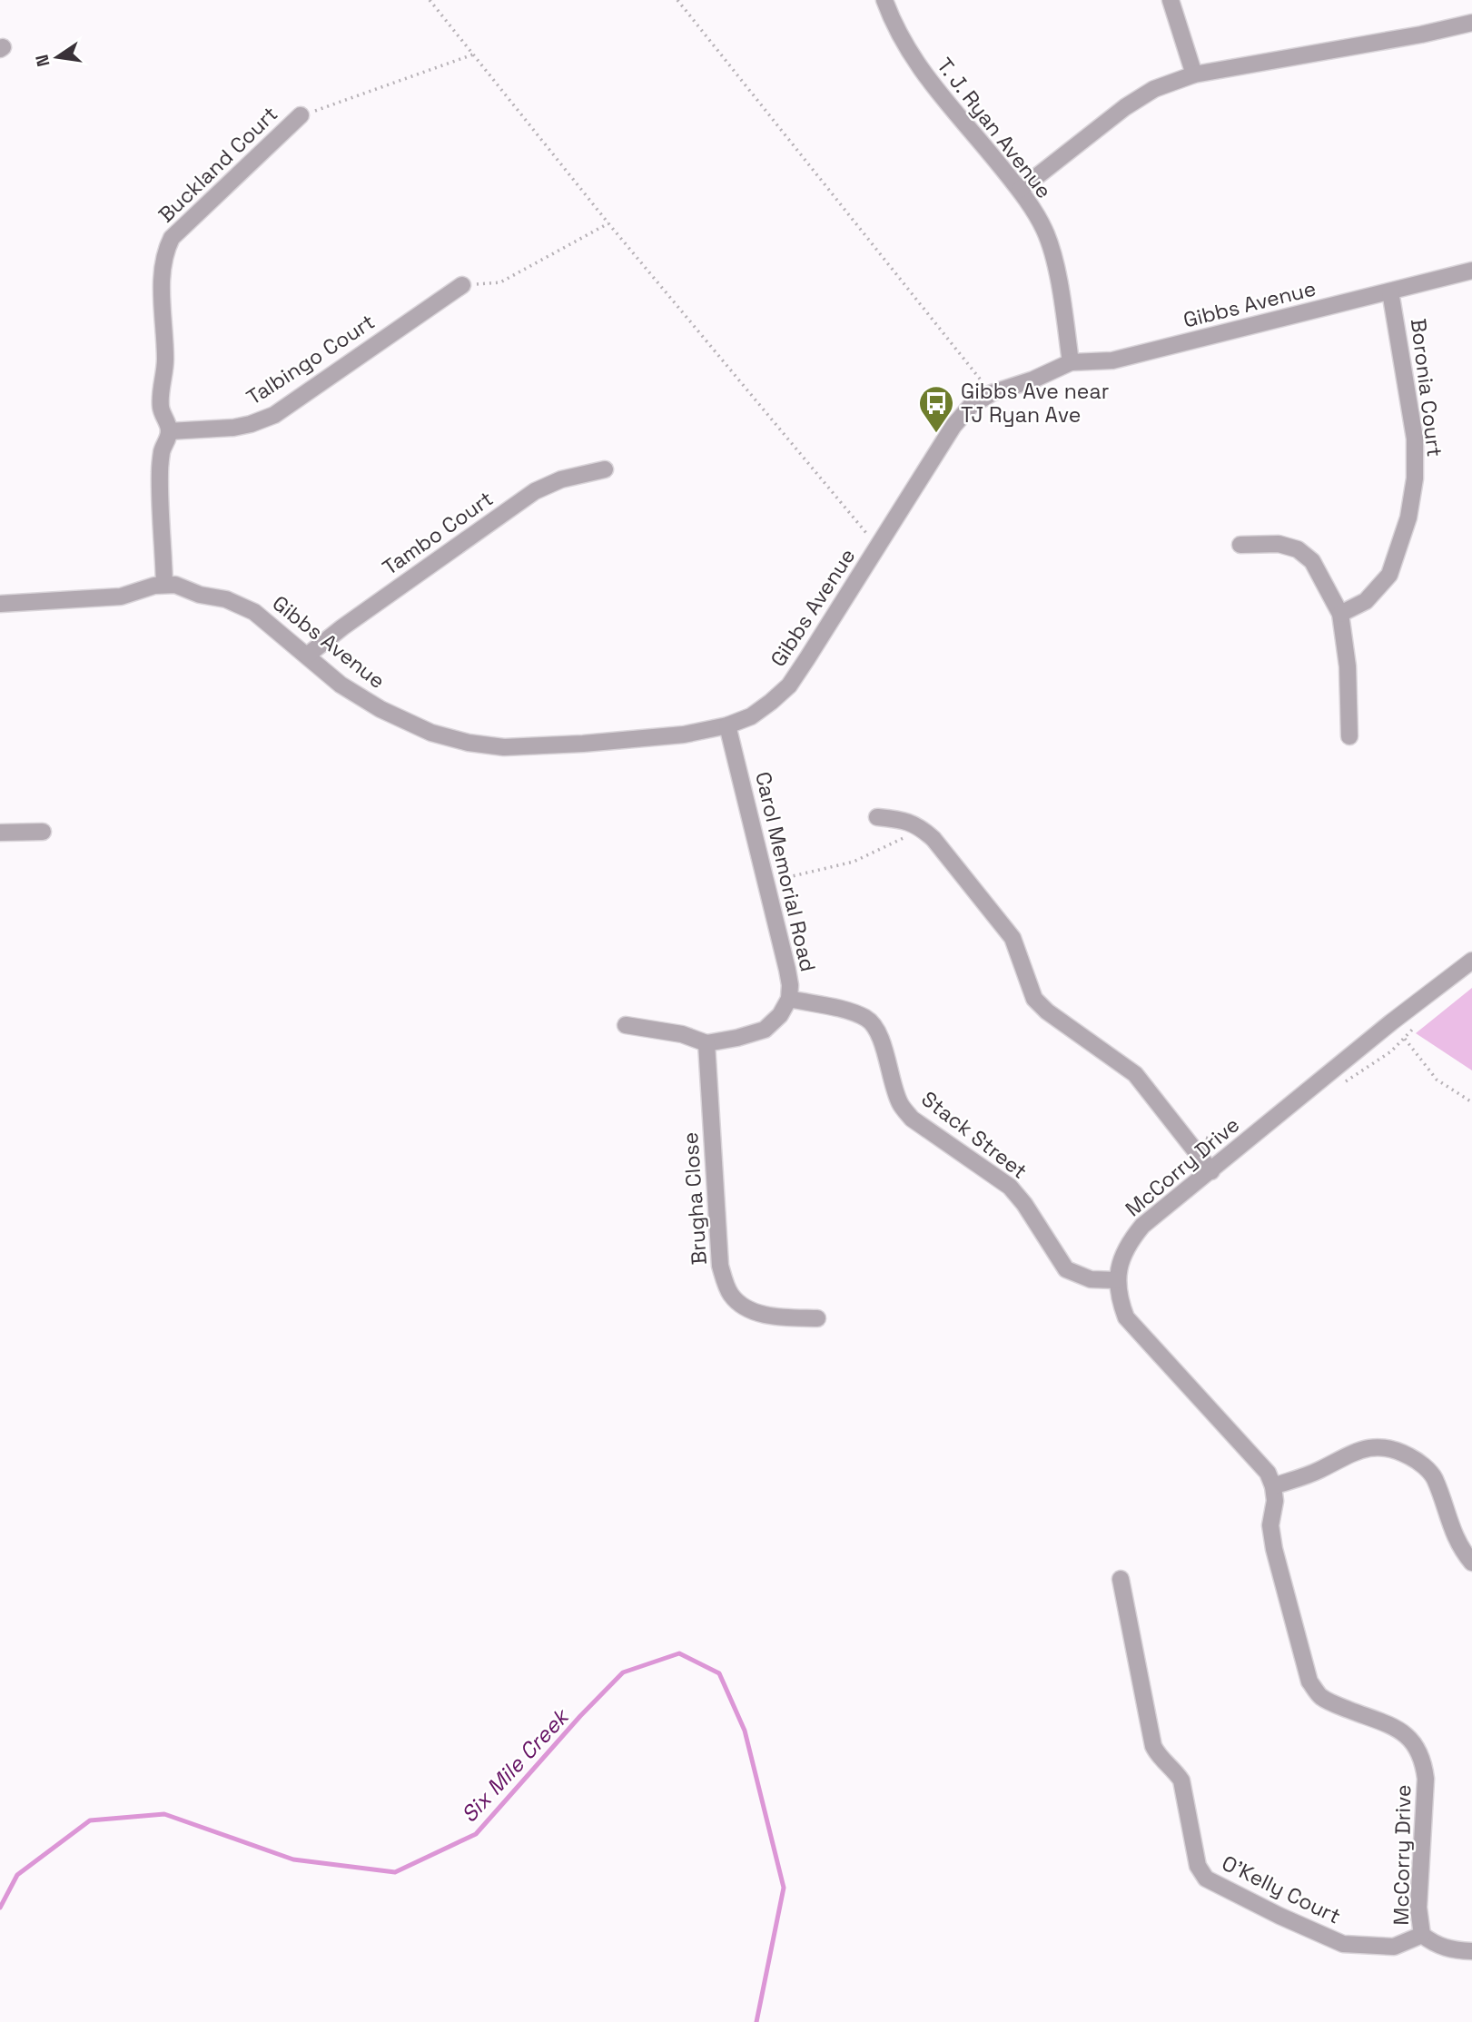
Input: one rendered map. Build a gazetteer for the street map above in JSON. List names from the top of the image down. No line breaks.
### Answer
{"streets":{"street":["T. J. Ryan Avenue","Buckland Court","Gibbs Avenue","Talbingo Court","Boronia Court","Tambo Court","Carol Memorial Road","Stack Street","McCorry Drive","Brugha Close","O'Kelly Court"]},"crossings":[["T. J. Ryan Avenue","Gibbs Avenue"],["Buckland Court","Talbingo Court"],["Gibbs Avenue","Boronia Court"],["Gibbs Avenue","Tambo Court"],["Gibbs Avenue","Carol Memorial Road"],["Carol Memorial Road","Stack Street"],["Carol Memorial Road","Brugha Close"],["Stack Street","McCorry Drive"],["McCorry Drive","O'Kelly Court"]],"water":["Six Mile Creek"],"places":{"bus stop":["Gibbs Ave near TJ Ryan Ave"]},"north":"left"}
